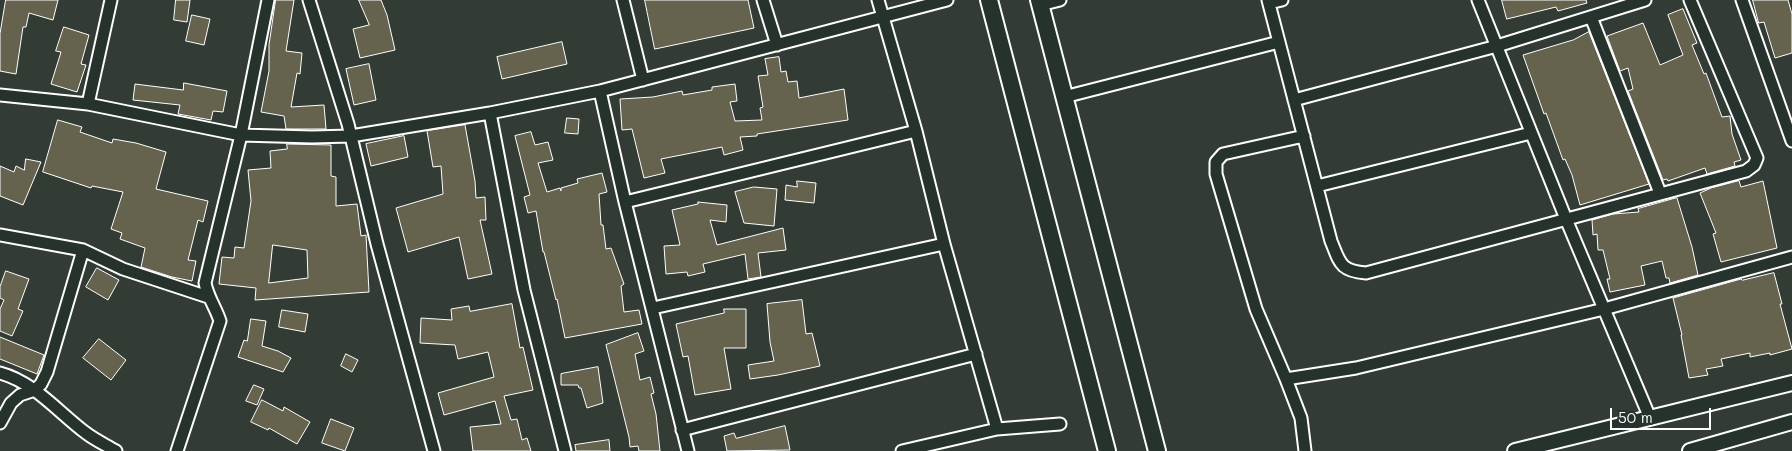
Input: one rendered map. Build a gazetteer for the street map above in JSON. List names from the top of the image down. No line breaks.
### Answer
{"scale_bar":"50 m"}
